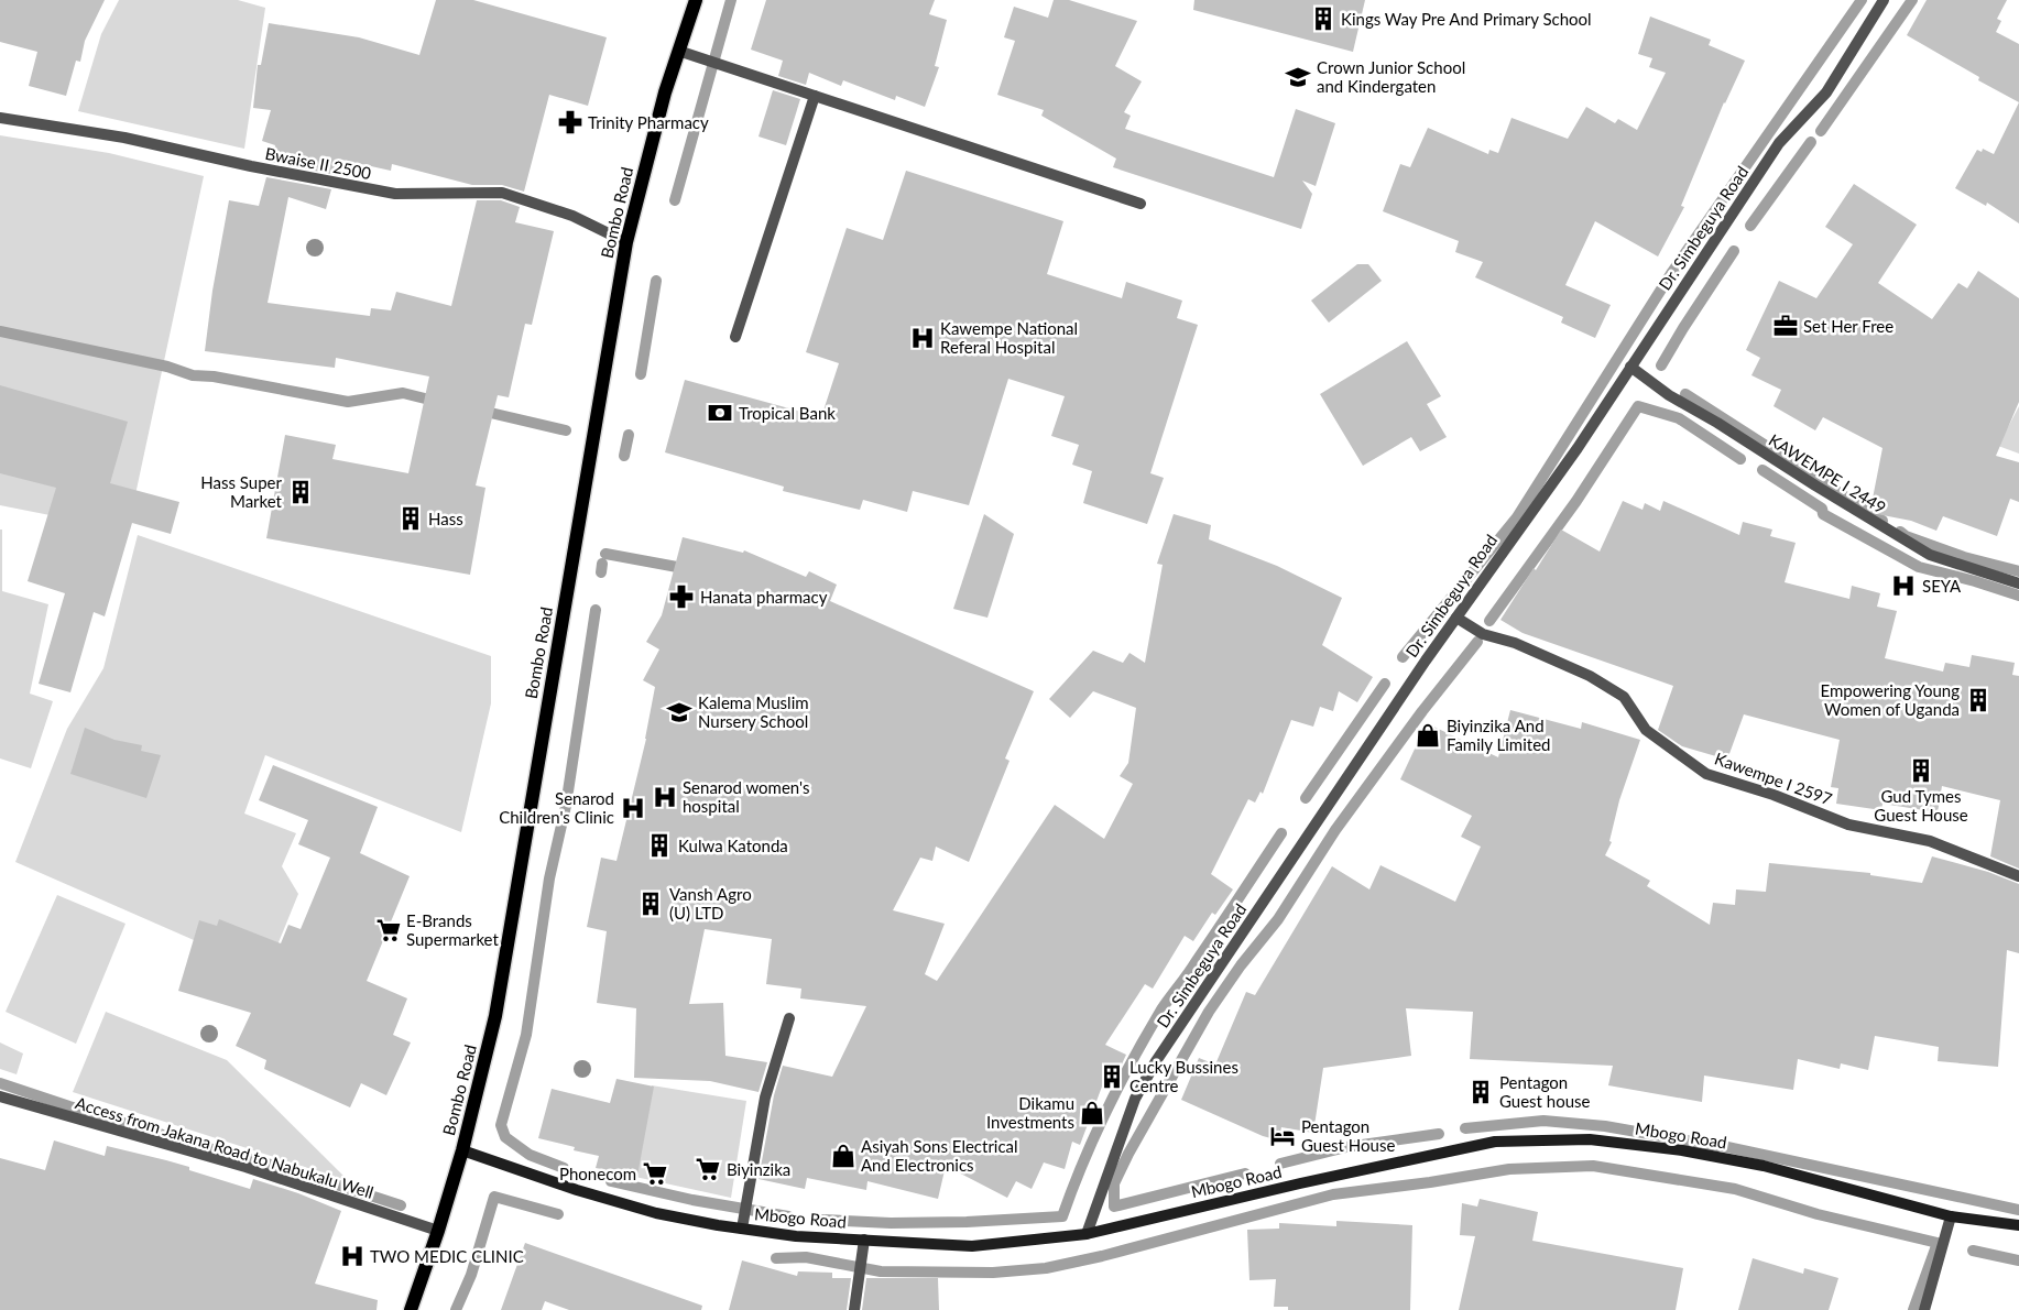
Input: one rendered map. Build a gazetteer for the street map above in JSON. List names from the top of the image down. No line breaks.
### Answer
{"streets":{"main road":["Bombo Road"],"street":["Bwaise II 2500","Dr. Simbeguya Road","KAWEMPE I 2449","Kawempe I 2597","Mbogo Road","Access from Jakana Road to Nabukalu Well"]},"crossings":[["Bwaise II 2500","Bombo Road"],["Bombo Road","Mbogo Road"],["Bombo Road","Access from Jakana Road to Nabukalu Well"],["Dr. Simbeguya Road","KAWEMPE I 2449"],["Dr. Simbeguya Road","Kawempe I 2597"],["Dr. Simbeguya Road","Mbogo Road"]],"places":{"building":["Kings Way Pre And Primary School","Hass Super Market","Hass","Empowering Young Women of Uganda","Gud Tymes Guest House","Kulwa Katonda","Vansh Agro (U) LTD","Lucky Bussines Centre","Pentagon Guest house"],"school or university":["Crown Junior School and Kindergaten","Kalema Muslim Nursery School"],"pharmacy":["Trinity Pharmacy","Hanata pharmacy"],"office":["Set Her Free"],"hospital":["Kawempe National Referal Hospital","SEYA","Senarod women's hospital","Senarod Children's Clinic","TWO MEDIC CLINIC"],"bank":["Tropical Bank"],"shop":["Biyinzika And Family Limited","Dikamu Investments","Asiyah Sons Electrical And Electronics"],"supermarket":["E-Brands Supermarket","Biyinzika","Phonecom"],"hotel":["Pentagon Guest House"]}}
